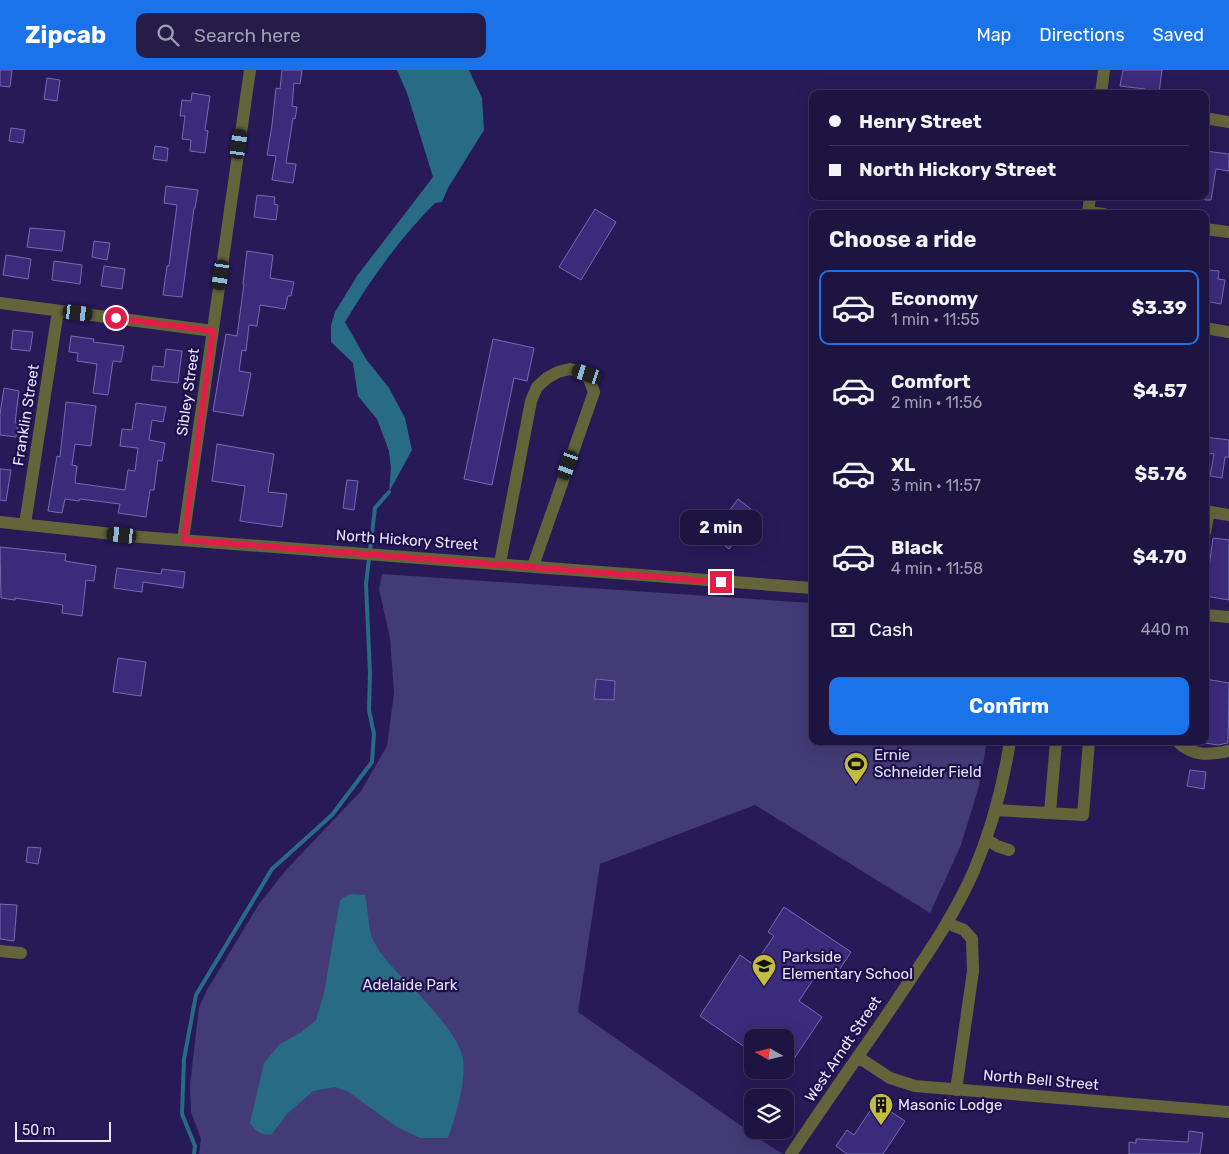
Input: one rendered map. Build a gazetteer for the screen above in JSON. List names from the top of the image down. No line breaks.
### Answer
{"streets":{"street":["Sibley Street","Franklin Street","North Hickory Street","West Arndt Street","North Bell Street"]},"crossings":[["Sibley Street","North Hickory Street"],["Franklin Street","North Hickory Street"],["West Arndt Street","North Bell Street"]],"parks":["Adelaide Park"],"places":{"sports":["Ernie Schneider Field"],"school or university":["Parkside Elementary School"],"building":["Masonic Lodge"]},"scale_bar":"50 m","north":"left","page":{"header":"Zipcab","search":"Search here","nav":["Map","Directions","Saved"],"banner":["Henry Street","North Hickory Street"],"heading":"Choose a ride","list":[{"name":"Economy","note":"1 min · 11:55","value":"$3.39"},{"name":"Comfort","note":"2 min · 11:56","value":"$4.57"},{"name":"XL","note":"3 min · 11:57","value":"$5.76"},{"name":"Black","note":"4 min · 11:58","value":"$4.70"}],"bubble":"2 min","pay":["Cash","440 m"],"buttons":"Confirm","scale":"50 m"}}
